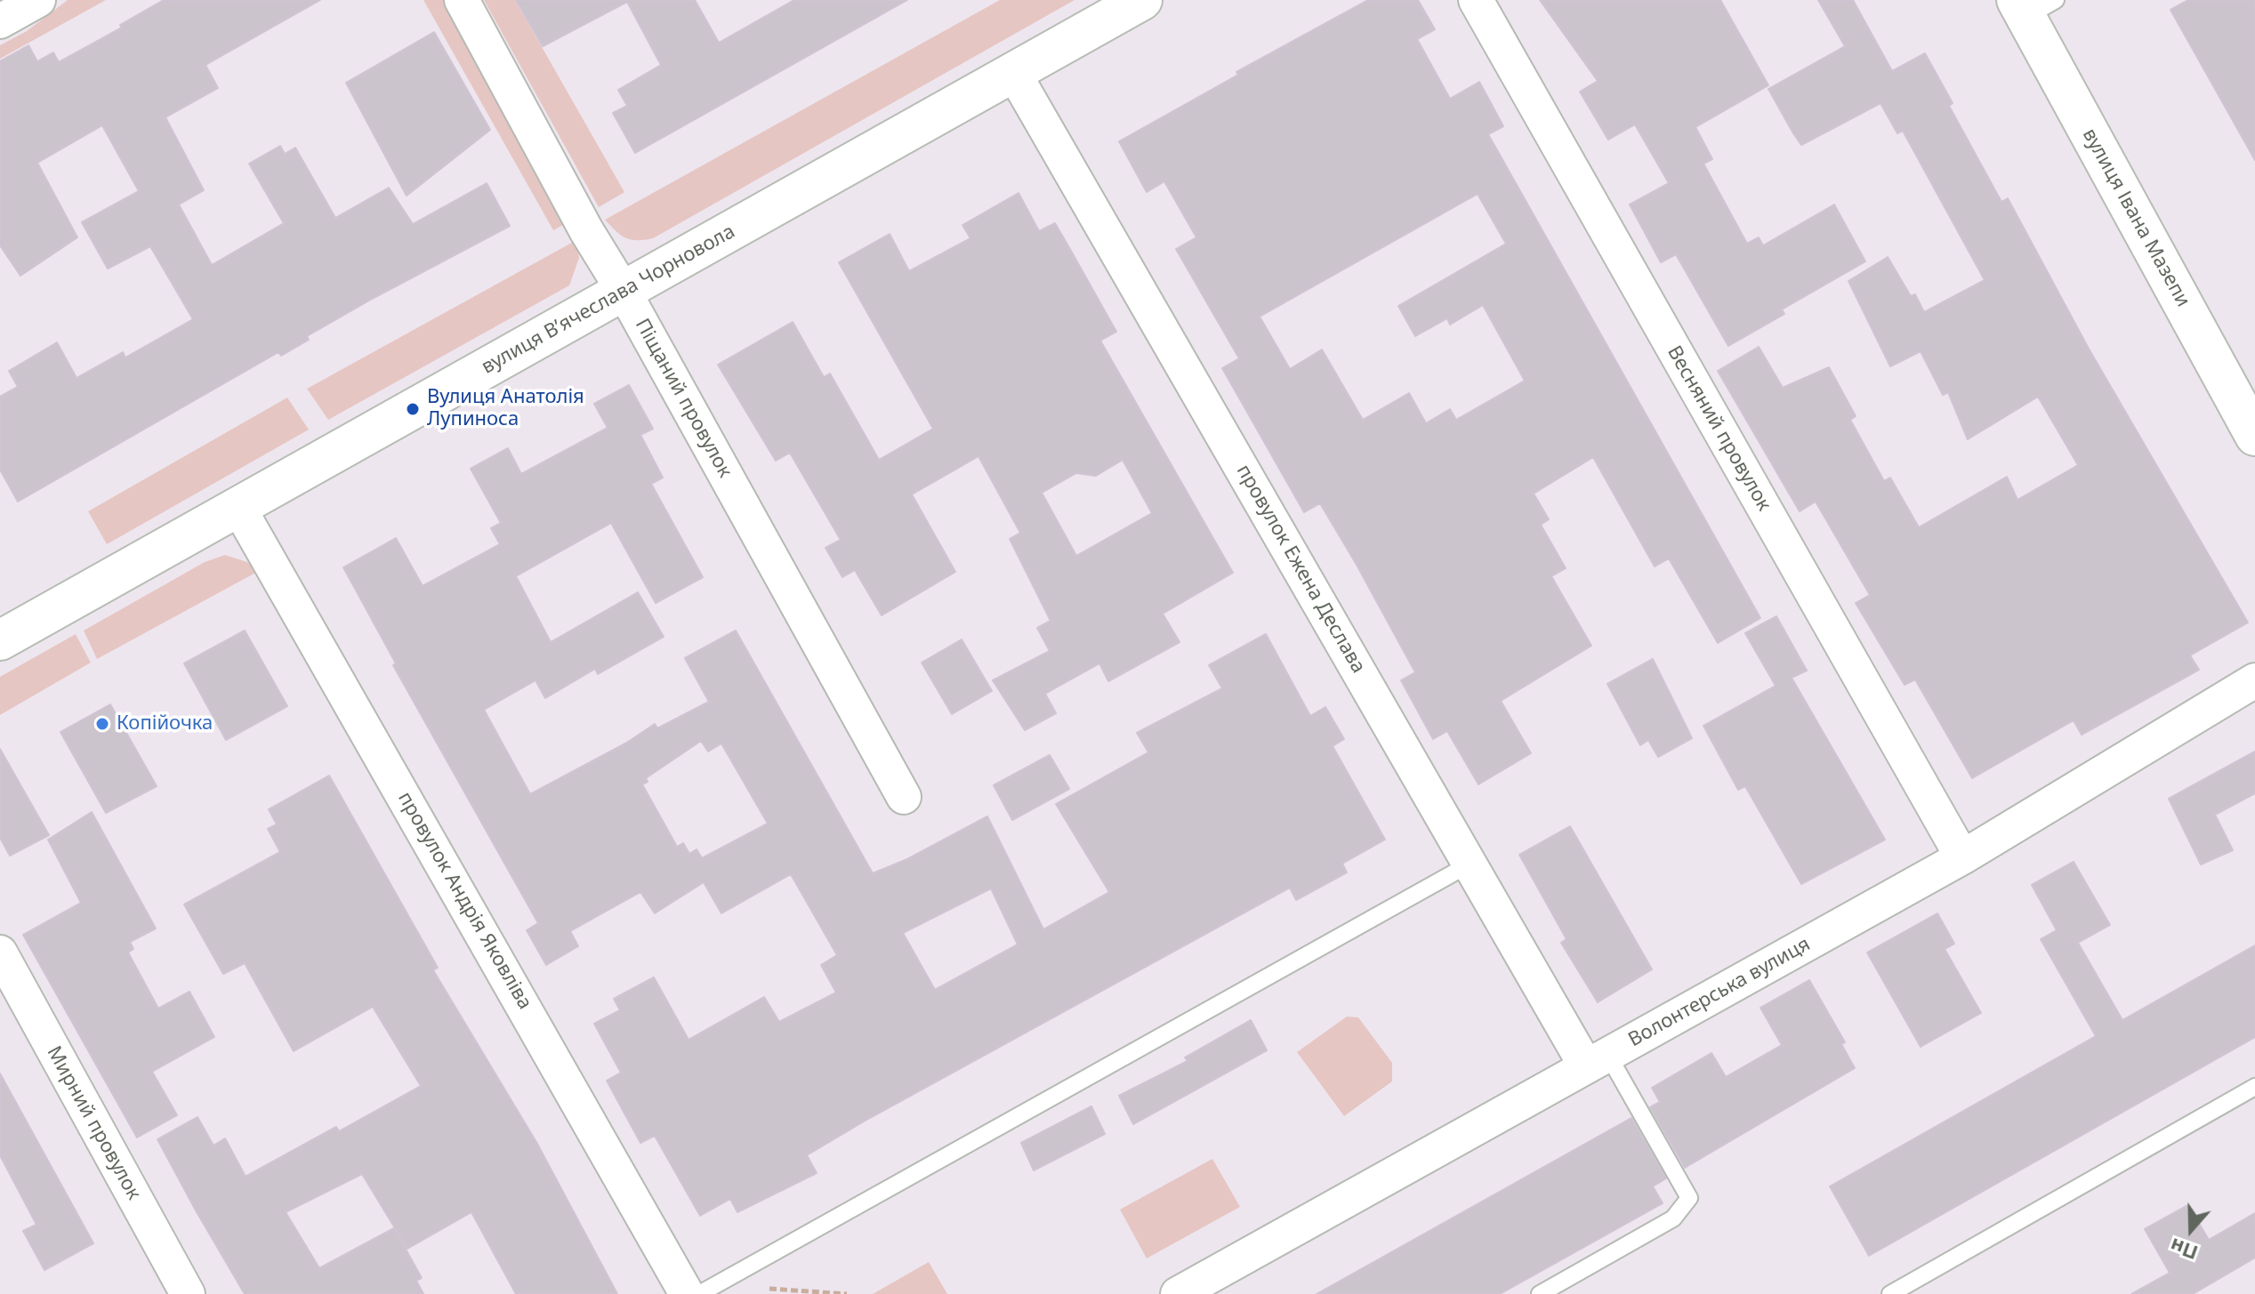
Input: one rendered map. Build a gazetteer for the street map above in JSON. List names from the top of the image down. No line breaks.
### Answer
{"streets":{"main road":["вулиця Івана Мазепи","вулиця Вʼячеслава Чорновола"],"street":["Піщаний провулок","Весняний провулок","провулок Ежена Деслава","провулок Андрія Яковліва","Волонтерська вулиця","Мирний провулок"]},"crossings":[["вулиця Вʼячеслава Чорновола","Піщаний провулок"],["вулиця Вʼячеслава Чорновола","провулок Ежена Деслава"],["вулиця Вʼячеслава Чорновола","провулок Андрія Яковліва"],["Весняний провулок","Волонтерська вулиця"],["провулок Ежена Деслава","Волонтерська вулиця"]],"places":["Вулиця Анатолія Лупиноса","Копійочка"],"north":"bottom"}
